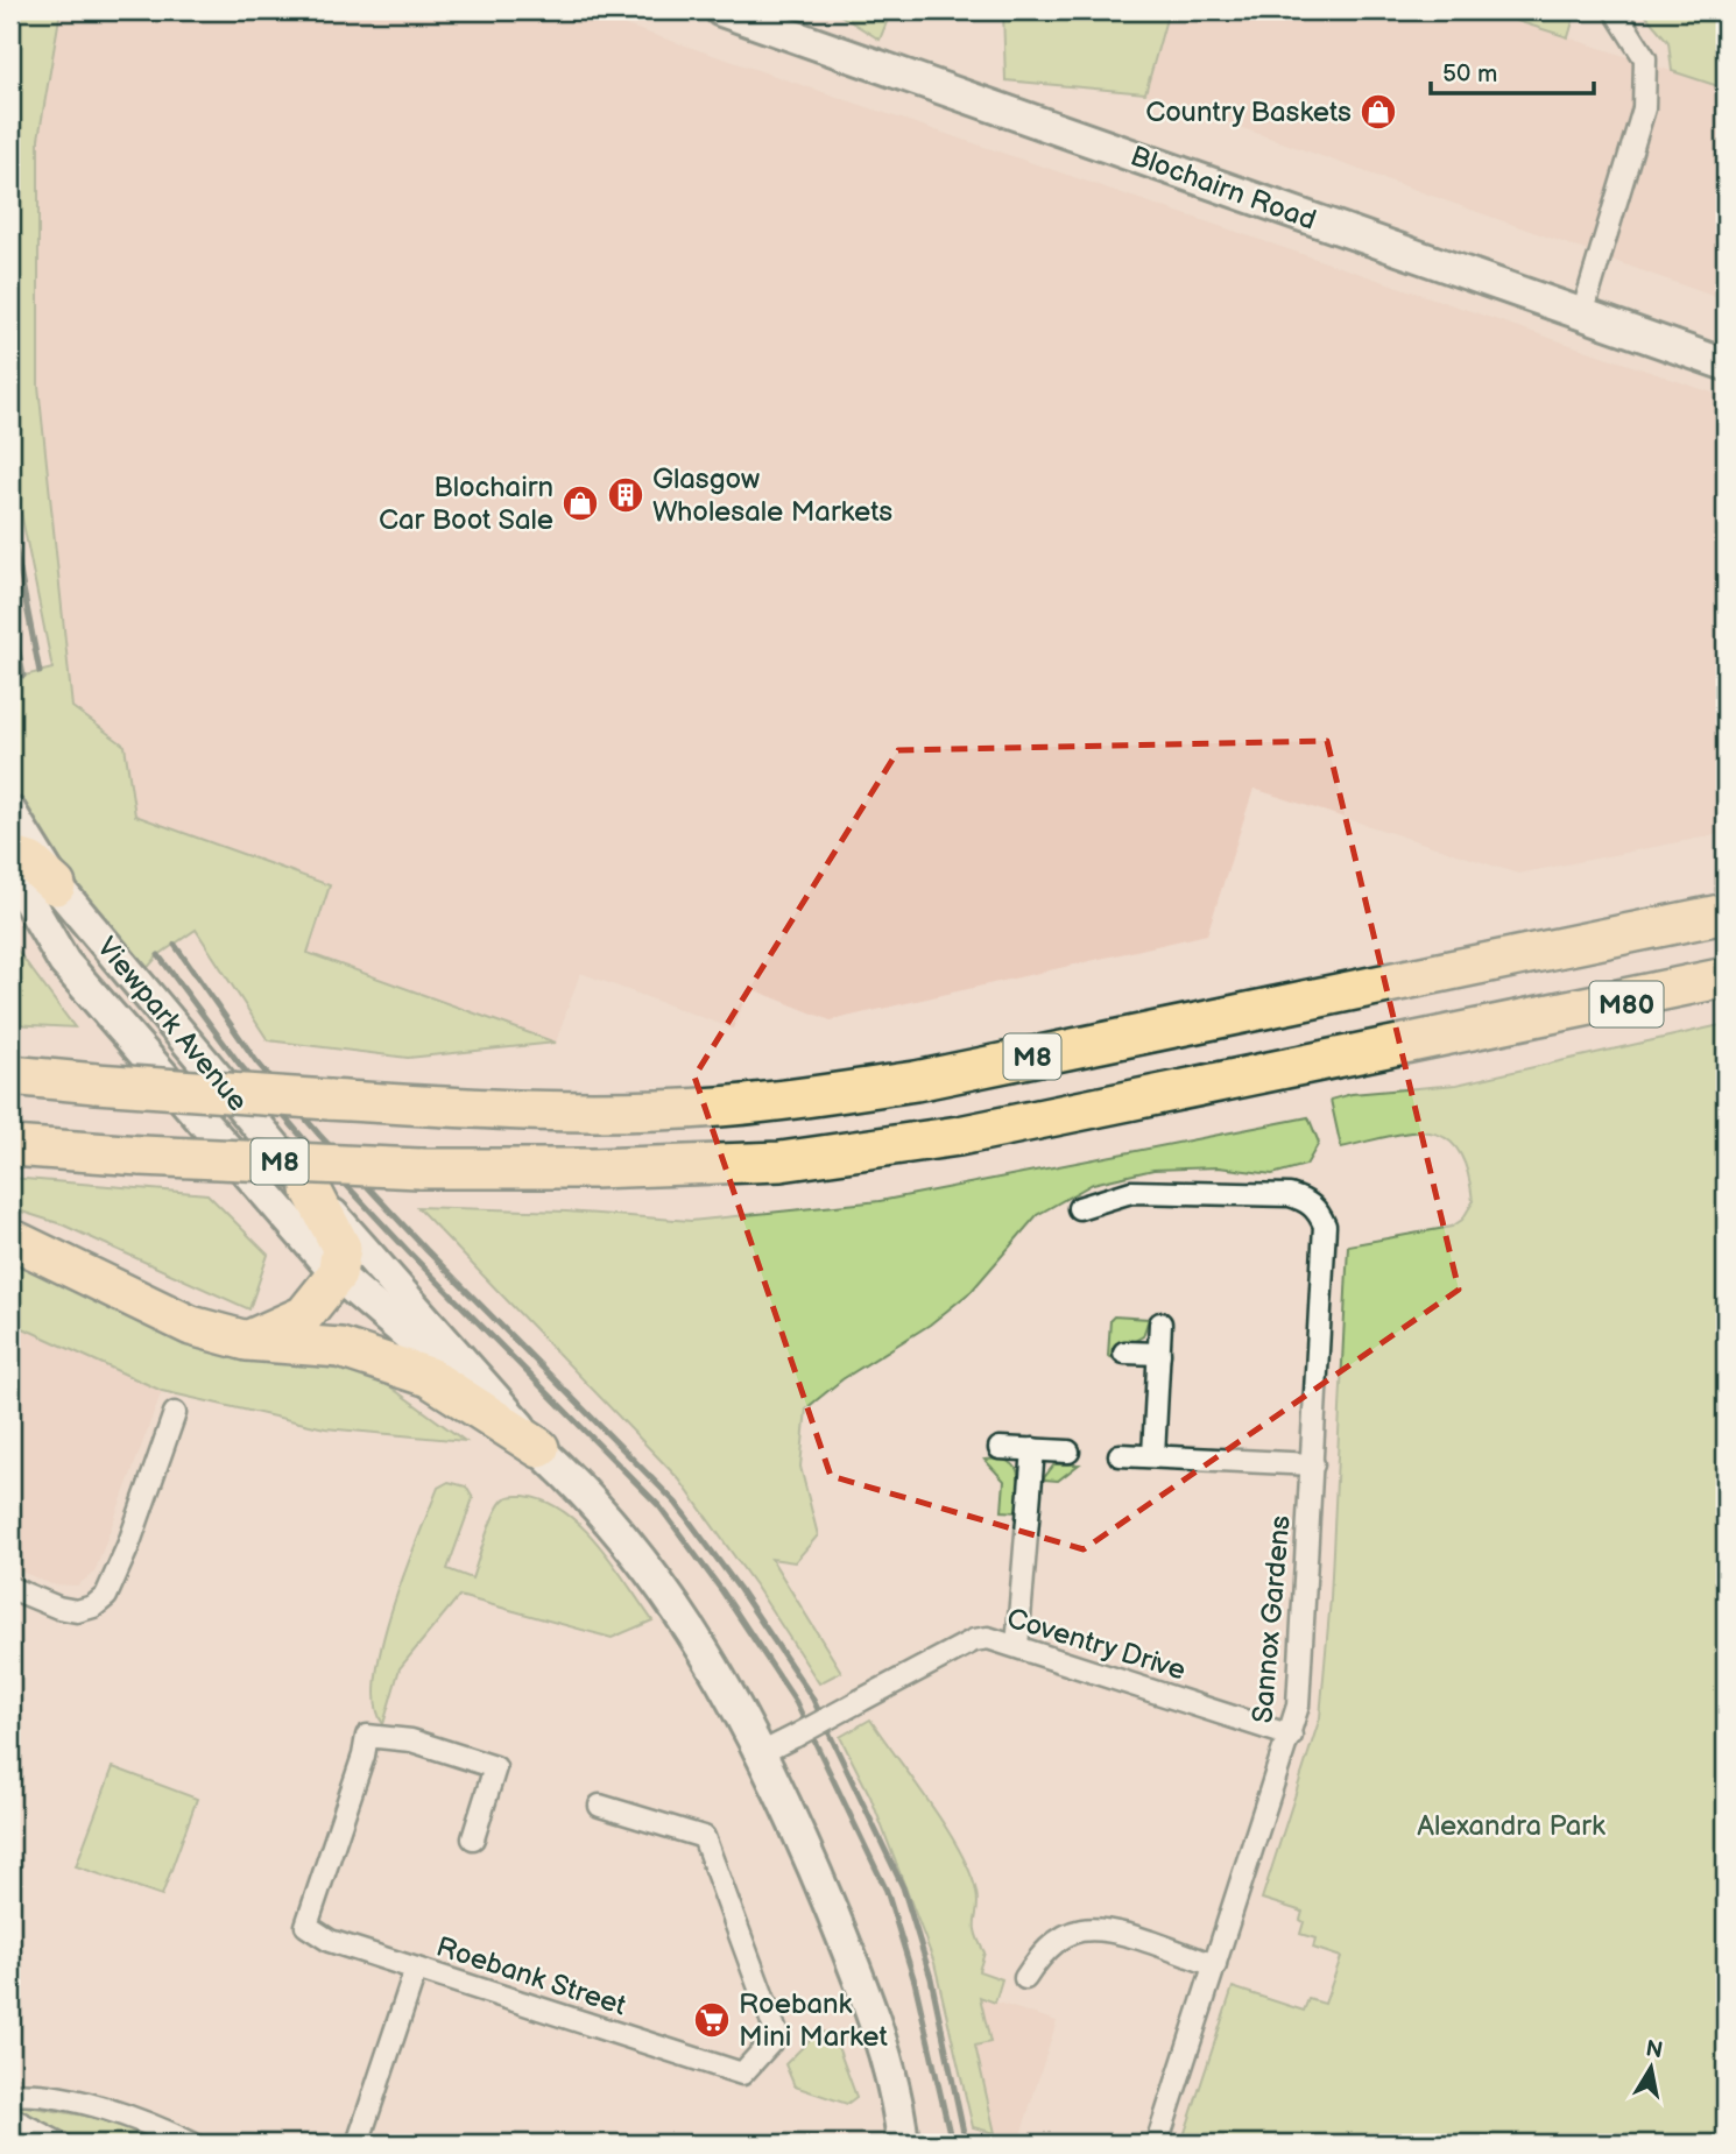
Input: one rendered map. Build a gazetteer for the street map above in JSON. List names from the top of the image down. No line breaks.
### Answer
{"streets":{"highway":["M80","M8"],"street":["Blochairn Road","Viewpark Avenue","Sannox Gardens","Coventry Drive","Roebank Street"]},"crossings":[["M80","M8"],["Viewpark Avenue","Coventry Drive"],["Sannox Gardens","Coventry Drive"]],"parks":["Alexandra Park"],"places":{"shop":["Country Baskets","Blochairn Car Boot Sale"],"building":["Glasgow Wholesale Markets"],"supermarket":["Roebank Mini Market"]},"scale_bar":"50 m","north":"top"}
